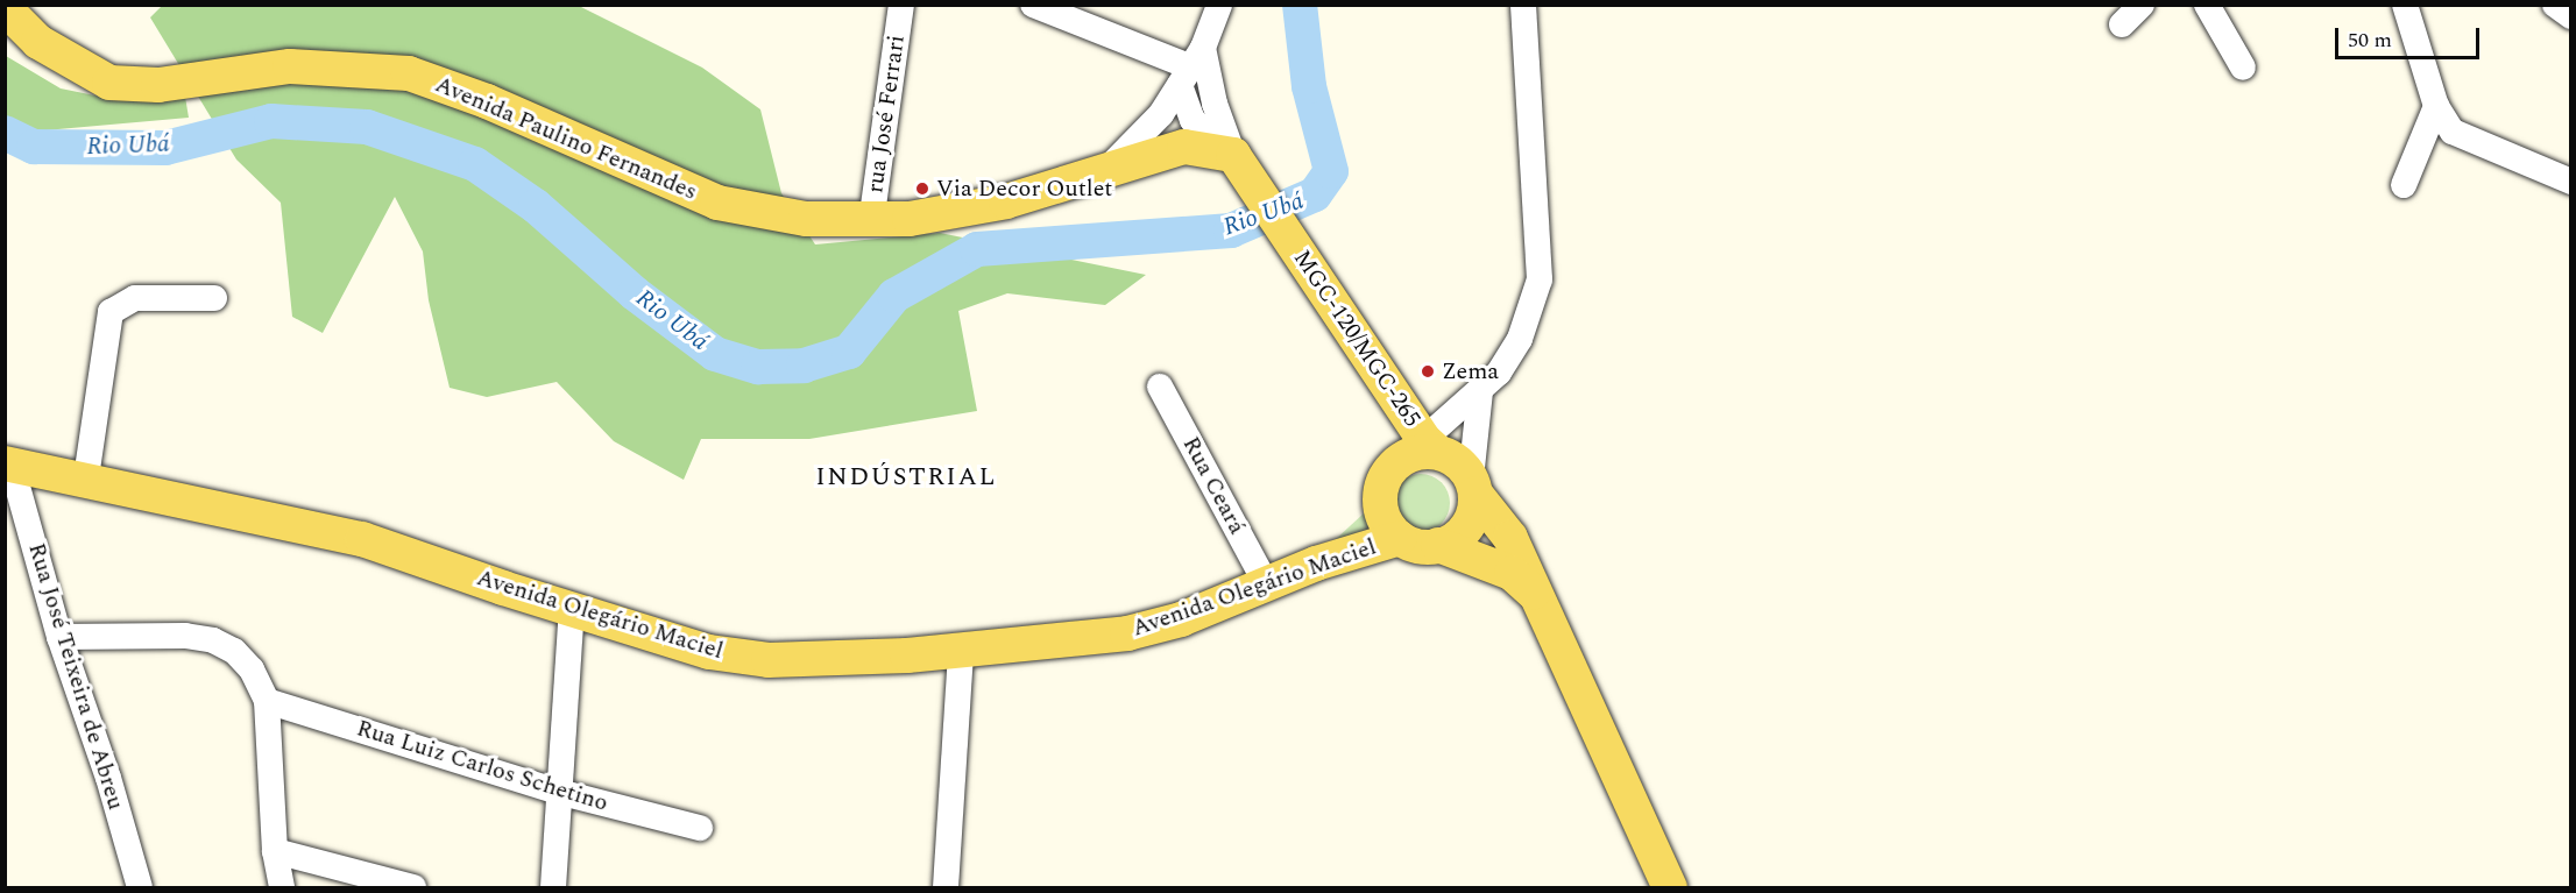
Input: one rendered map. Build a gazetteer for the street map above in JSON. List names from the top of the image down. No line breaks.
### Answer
{"streets":{"main road":["Avenida Paulino Fernandes","MGC-120/MGC-265","Avenida Olegário Maciel"],"street":["rua José Ferrari","Rua Ceará","Rua José Teixeira de Abreu","Rua Luiz Carlos Schetino"]},"crossings":[["rua José Ferrari","Avenida Paulino Fernandes"],["Avenida Paulino Fernandes","MGC-120/MGC-265"],["MGC-120/MGC-265","Avenida Olegário Maciel"],["Rua Ceará","Avenida Olegário Maciel"],["Avenida Olegário Maciel","Rua José Teixeira de Abreu"]],"districts":["INDÚSTRIAL"],"water":["Rio Ubá"],"places":["Via Decor Outlet","Zema"],"scale_bar":"50 m"}
